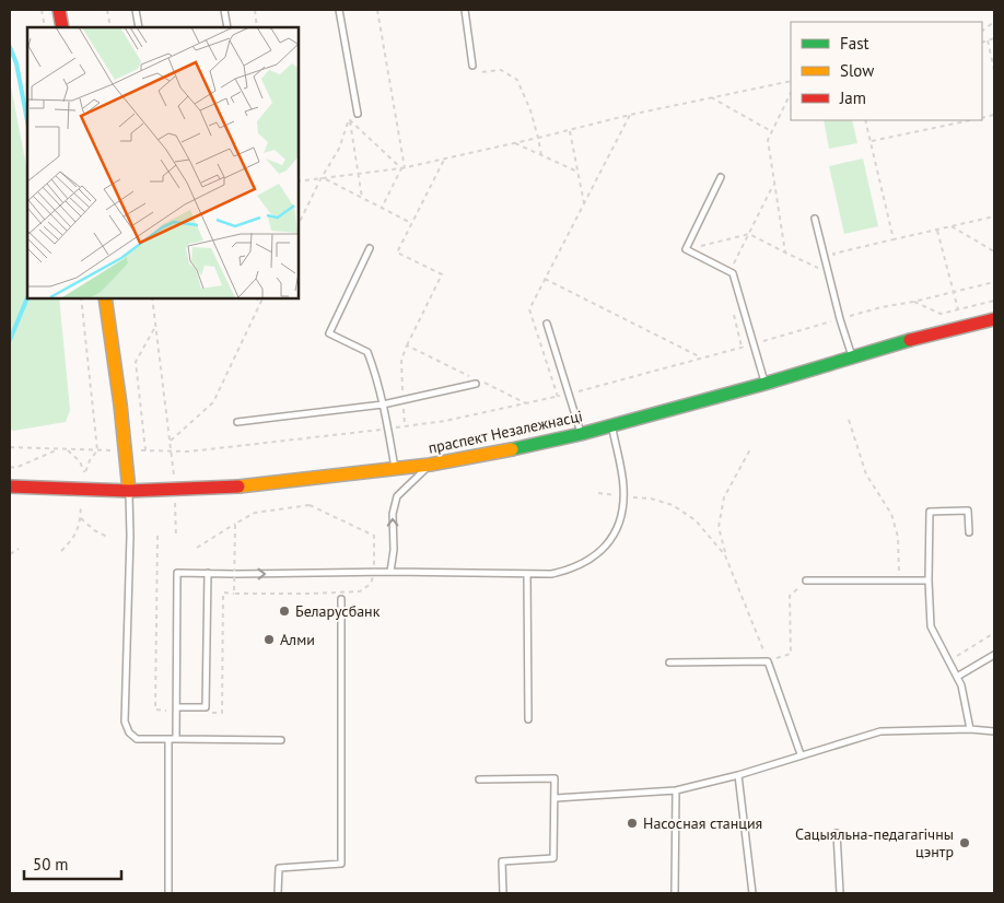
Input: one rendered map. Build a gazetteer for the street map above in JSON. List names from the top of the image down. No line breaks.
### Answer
{"streets":{"main road":["праспект Незалежнасці"]},"places":["Беларусбанк","Алми","Насосная станция","Сацыяльна-педагагічны цэнтр"],"legend":["Fast","Slow","Jam"],"scale_bar":"50 m"}
